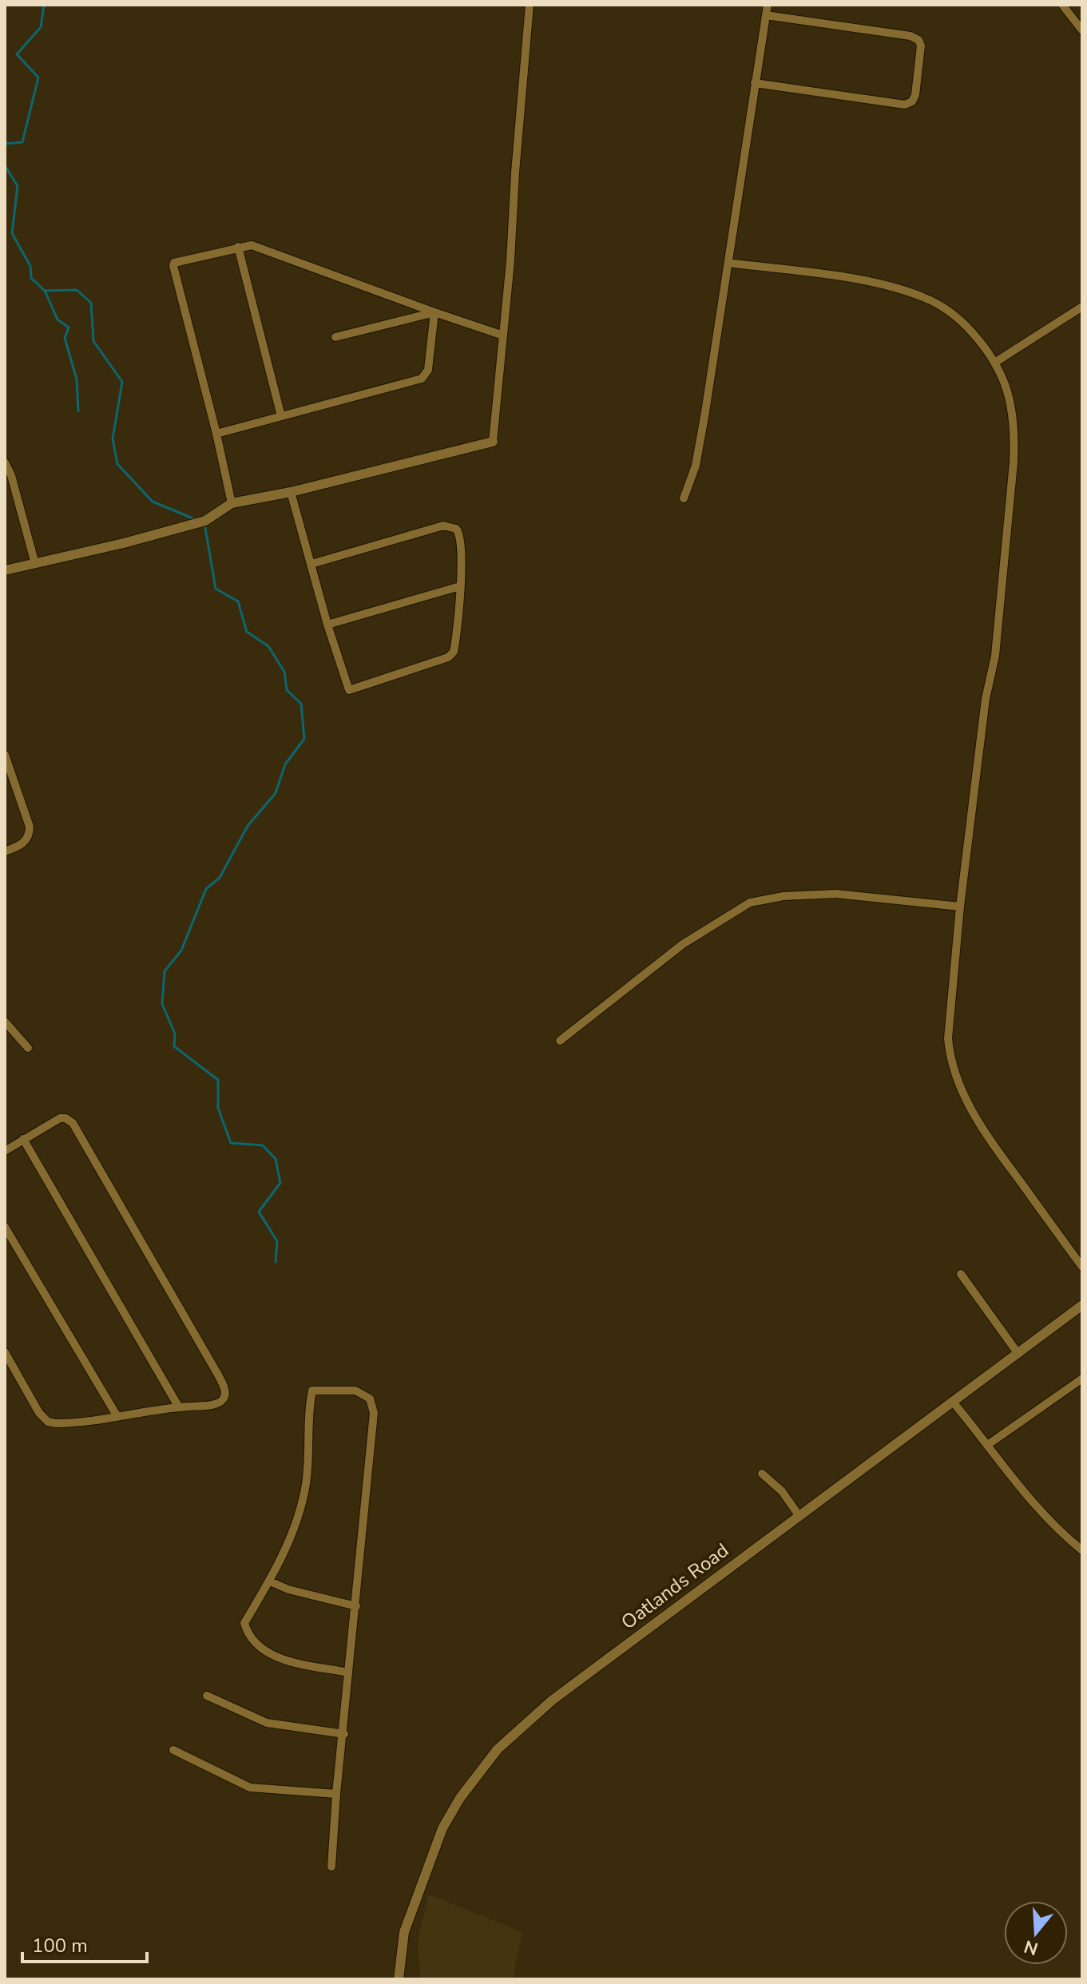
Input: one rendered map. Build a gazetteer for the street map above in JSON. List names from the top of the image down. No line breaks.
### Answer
{"streets":{"street":["Oatlands Road"]},"scale_bar":"100 m","north":"bottom"}
